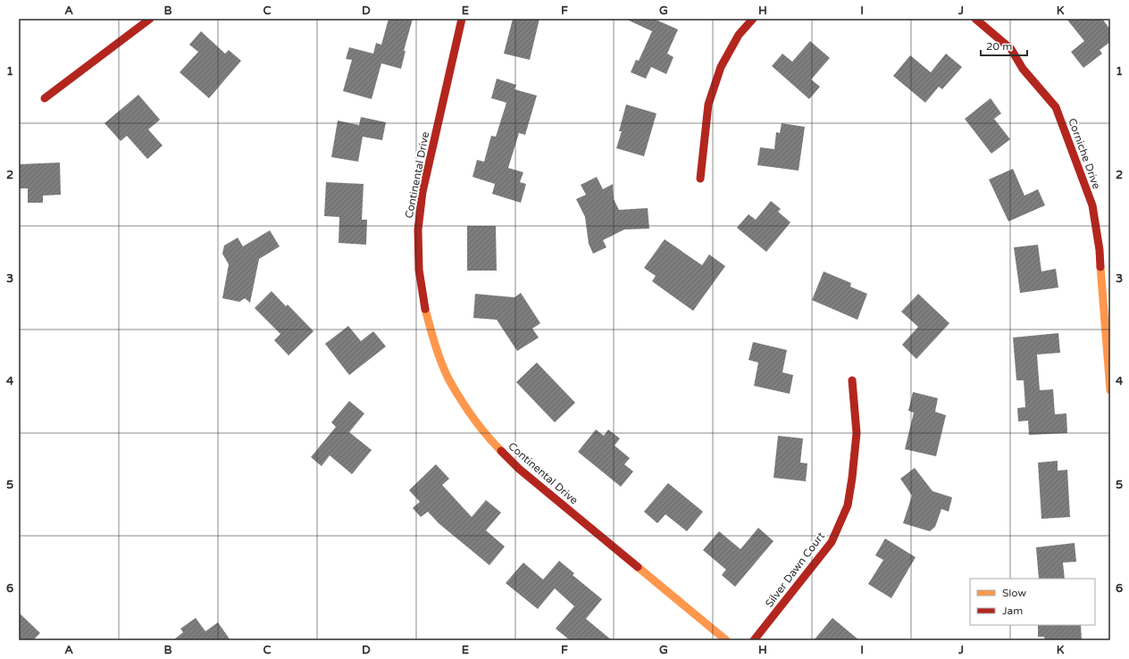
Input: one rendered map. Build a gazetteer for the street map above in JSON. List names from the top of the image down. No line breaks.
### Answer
{"streets":{"street":["Corniche Drive","Continental Drive","Silver Dawn Court"]},"legend":["Slow","Jam"],"scale_bar":"20 m","grid":{"columns":["A","B","C","D","E","F","G","H","I","J","K"],"rows":["1","2","3","4","5","6"]}}
